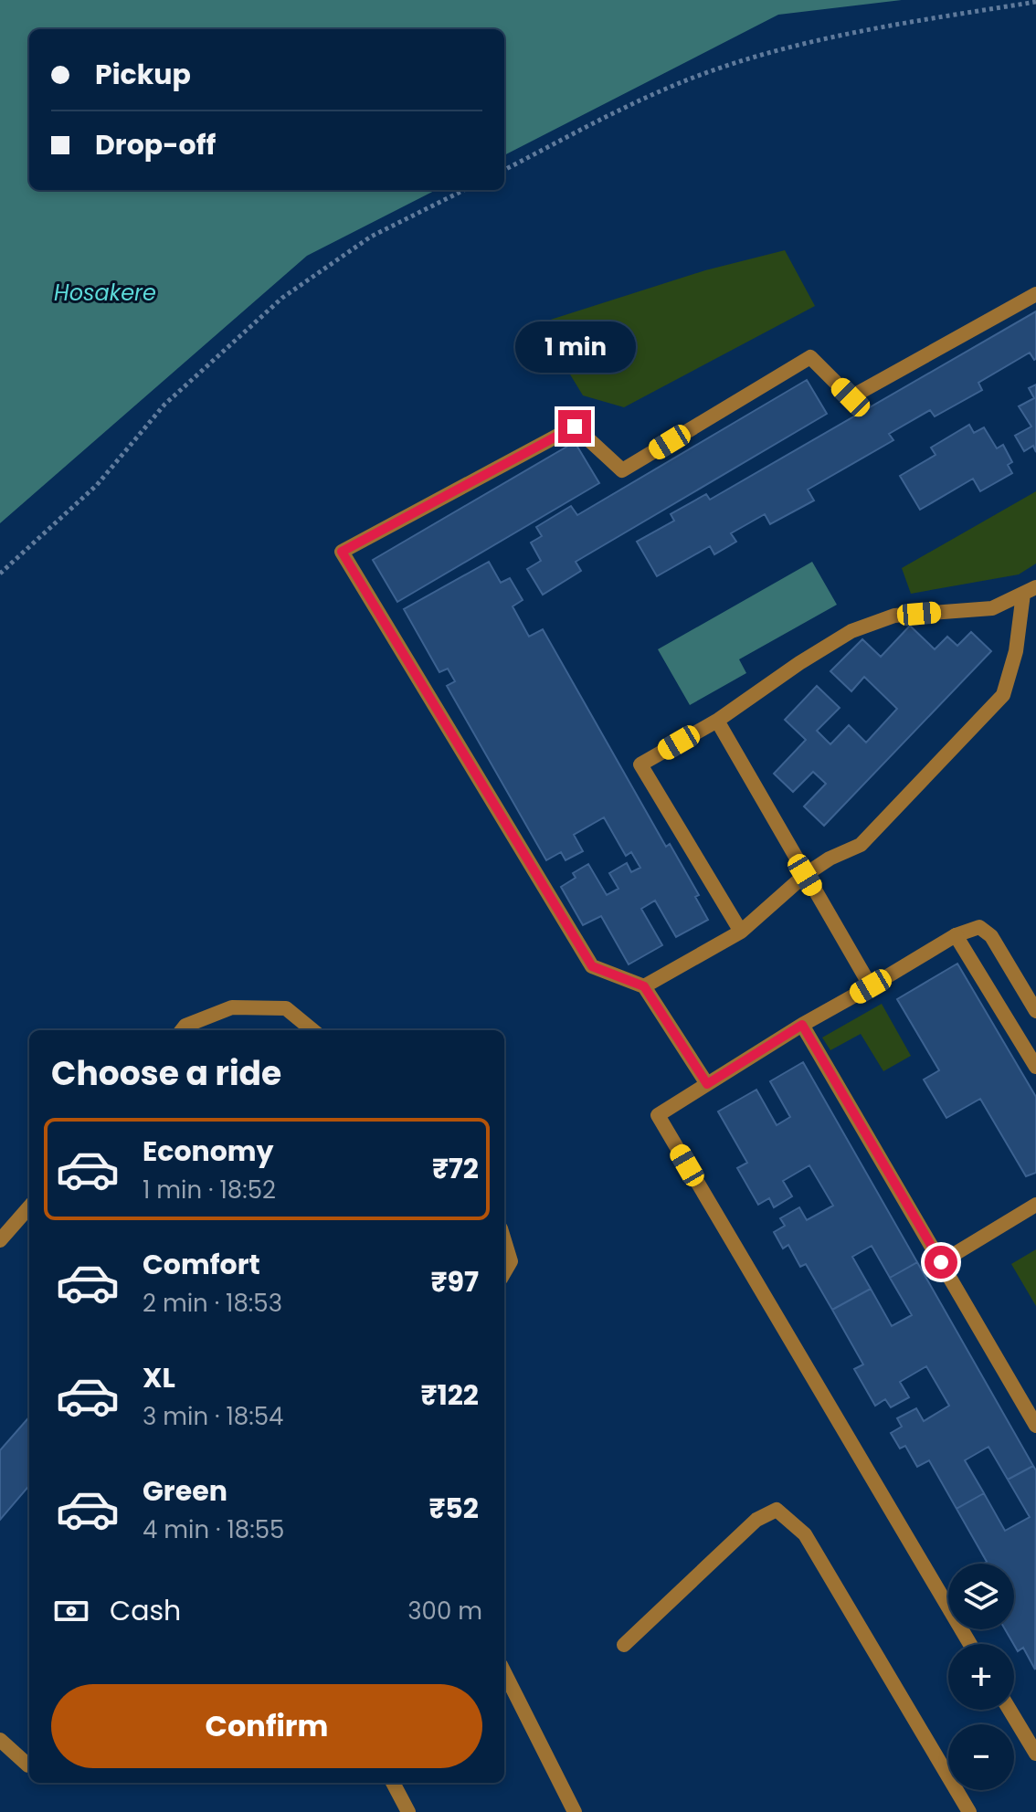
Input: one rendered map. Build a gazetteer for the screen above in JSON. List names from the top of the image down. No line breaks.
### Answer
{"water":["Hosakere"],"page":{"banner":["Pickup","Drop-off"],"bubble":"1 min","heading":"Choose a ride","list":[{"name":"Economy","note":"1 min · 18:52","value":"₹72"},{"name":"Comfort","note":"2 min · 18:53","value":"₹97"},{"name":"XL","note":"3 min · 18:54","value":"₹122"},{"name":"Green","note":"4 min · 18:55","value":"₹52"}],"map_buttons":["+","−"],"pay":["Cash","300 m"],"buttons":"Confirm"}}
